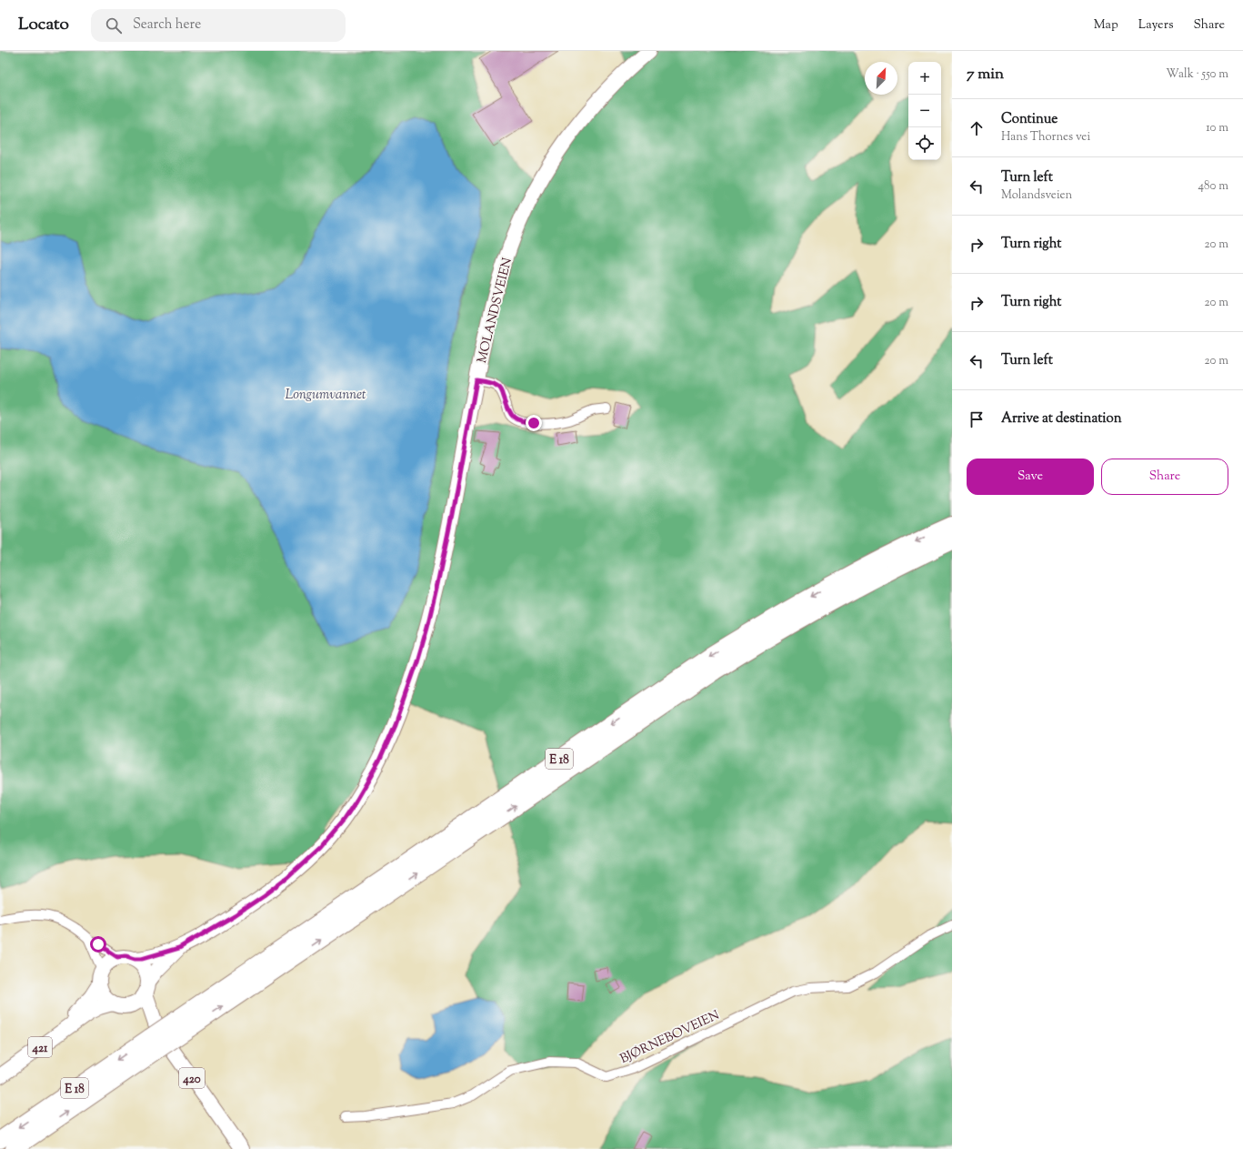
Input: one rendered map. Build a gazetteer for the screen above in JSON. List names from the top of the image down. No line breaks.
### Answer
{"streets":{"highway":["E 18"],"main road":["MOLANDSVEIEN","421","420"],"street":["BJØRNEBOVEIEN"]},"crossings":[["MOLANDSVEIEN","421"],["MOLANDSVEIEN","420"],["E 18","420"],["421","420"]],"water":["Longumvannet"],"north":"top right","page":{"header":"Locato","search":"Search here","nav":["Map","Layers","Share"],"heading":["7 min","Walk · 550 m"],"map_buttons":["+","−"],"list":[["Continue","Hans Thornes vei","10 m"],["Turn left","Molandsveien","480 m"],["Turn right","20 m"],["Turn right","20 m"],["Turn left","20 m"],"Arrive at destination"],"buttons":["Save","Share"]}}
